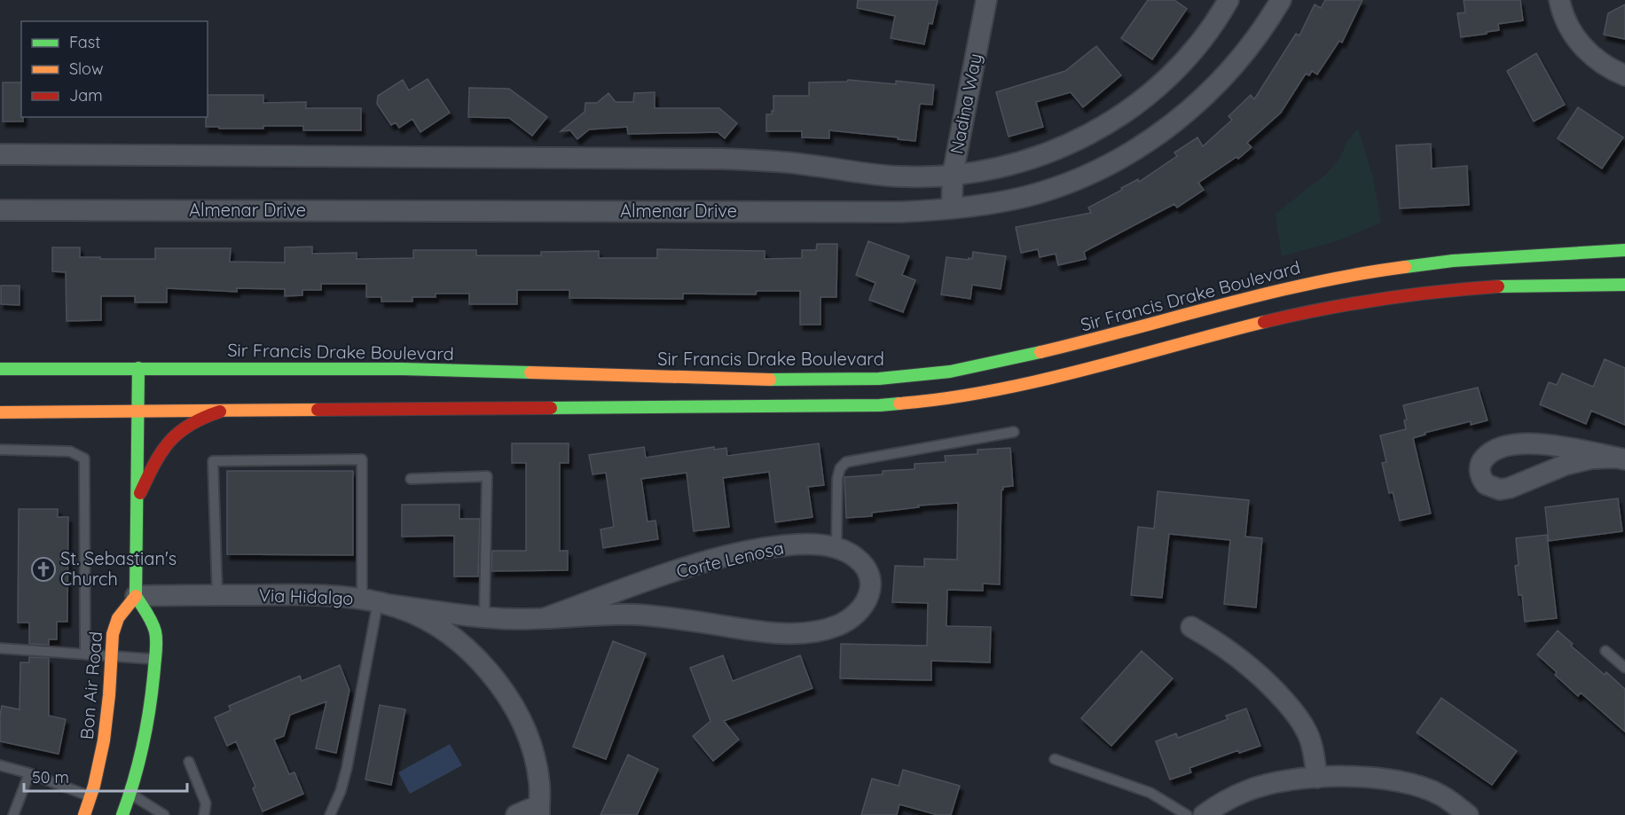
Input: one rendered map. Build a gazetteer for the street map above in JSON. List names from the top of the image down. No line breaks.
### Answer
{"streets":{"main road":["Sir Francis Drake Boulevard","Bon Air Road"],"street":["Nadina Way","Almenar Drive","Corte Lenosa","Via Hidalgo"]},"crossings":[["Nadina Way","Almenar Drive"],["Corte Lenosa","Via Hidalgo"],["Via Hidalgo","Bon Air Road"]],"places":{"church":["St. Sebastian's Church"]},"legend":["Fast","Slow","Jam"],"scale_bar":"50 m"}
